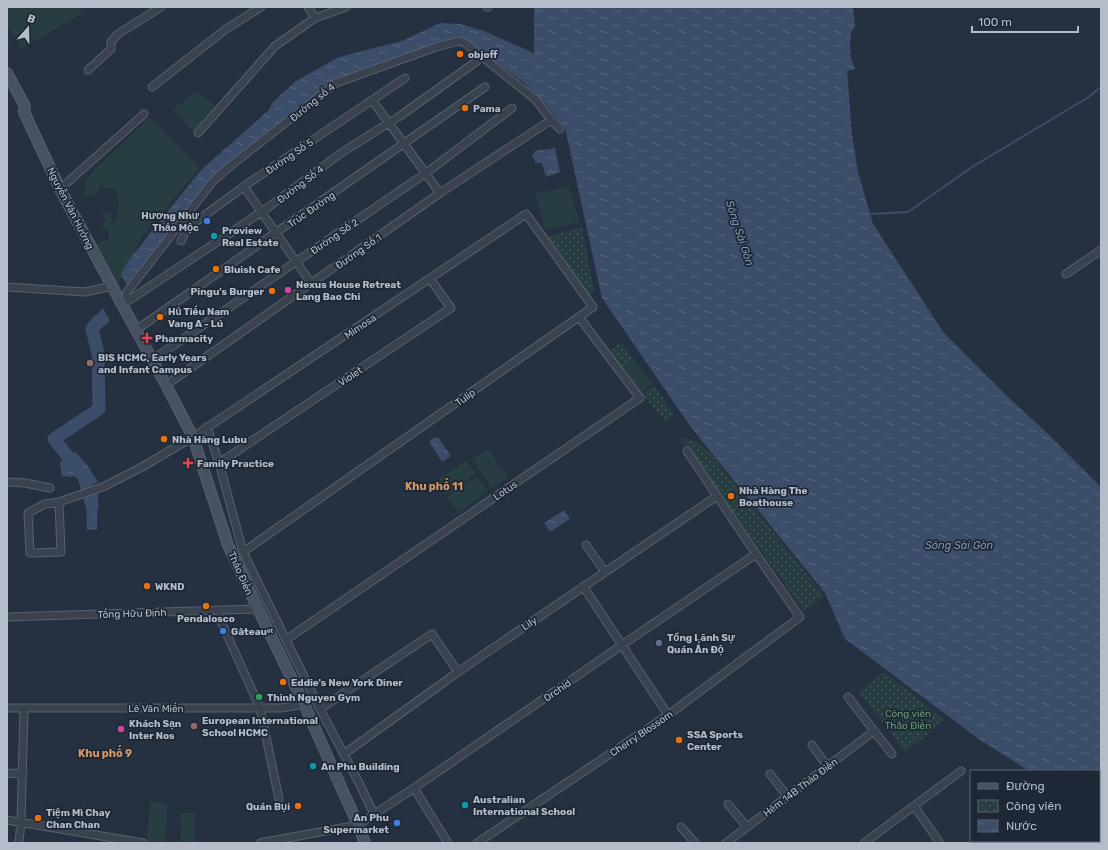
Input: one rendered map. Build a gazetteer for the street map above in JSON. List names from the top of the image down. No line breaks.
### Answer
{"streets":{"main road":["Nguyễn Văn Hưởng","Thảo Điền"],"street":["Đường số 4","Đường Số 5","Đường Số 4","Trúc Đường","Đường Số 2","Đường Số 1","Mimosa","Violet","Tulip","Lotus","Tống Hữu Định","Lily","Orchid","Lê Văn Miến","Cherry Blossom","Hẻm 14B Thảo Điền"]},"crossings":[["Đường số 4","Đường Số 4"],["Đường số 4","Nguyễn Văn Hưởng"],["Đường số 4","Thảo Điền"],["Đường Số 4","Nguyễn Văn Hưởng"],["Đường Số 4","Thảo Điền"],["Nguyễn Văn Hưởng","Thảo Điền"],["Trúc Đường","Thảo Điền"],["Đường Số 2","Thảo Điền"],["Đường Số 1","Thảo Điền"],["Mimosa","Violet"],["Mimosa","Tulip"],["Mimosa","Thảo Điền"],["Tulip","Lotus"],["Thảo Điền","Tống Hữu Định"],["Thảo Điền","Orchid"],["Thảo Điền","Lê Văn Miến"],["Orchid","Cherry Blossom"]],"districts":["Khu phố 11","Khu phố 9"],"water":["Sông Sài Gòn"],"parks":["Công viên Thảo Điền"],"places":{"other":["objoff","Pama","Hương Như Thảo Mộc","Proview Real Estate","Bluish Cafe","Nexus House Retreat Lang Bao Chi","Pingu's Burger","Hủ Tiếu Nam Vang A - Lú","BIS HCMC, Early Years and Infant Campus","Nhà Hàng Lubu","Nhà Hàng The Boathouse","WKND","Pendalosco","Gâteauᵉᵗ","Tổng Lãnh Sự Quán Ấn Độ","Eddie's New York Diner","Thinh Nguyen Gym","European International School HCMC","Khách Sạn Inter Nos","SSA Sports Center","An Phu Building","Australian International School","Quán Bụi","Tiệm Mì Chay Chan Chan","An Phu Supermarket"],"health":["Pharmacity","Family Practice"]},"legend":["Đường","Công viên","Nước"],"scale_bar":"100 m","north":"top"}
